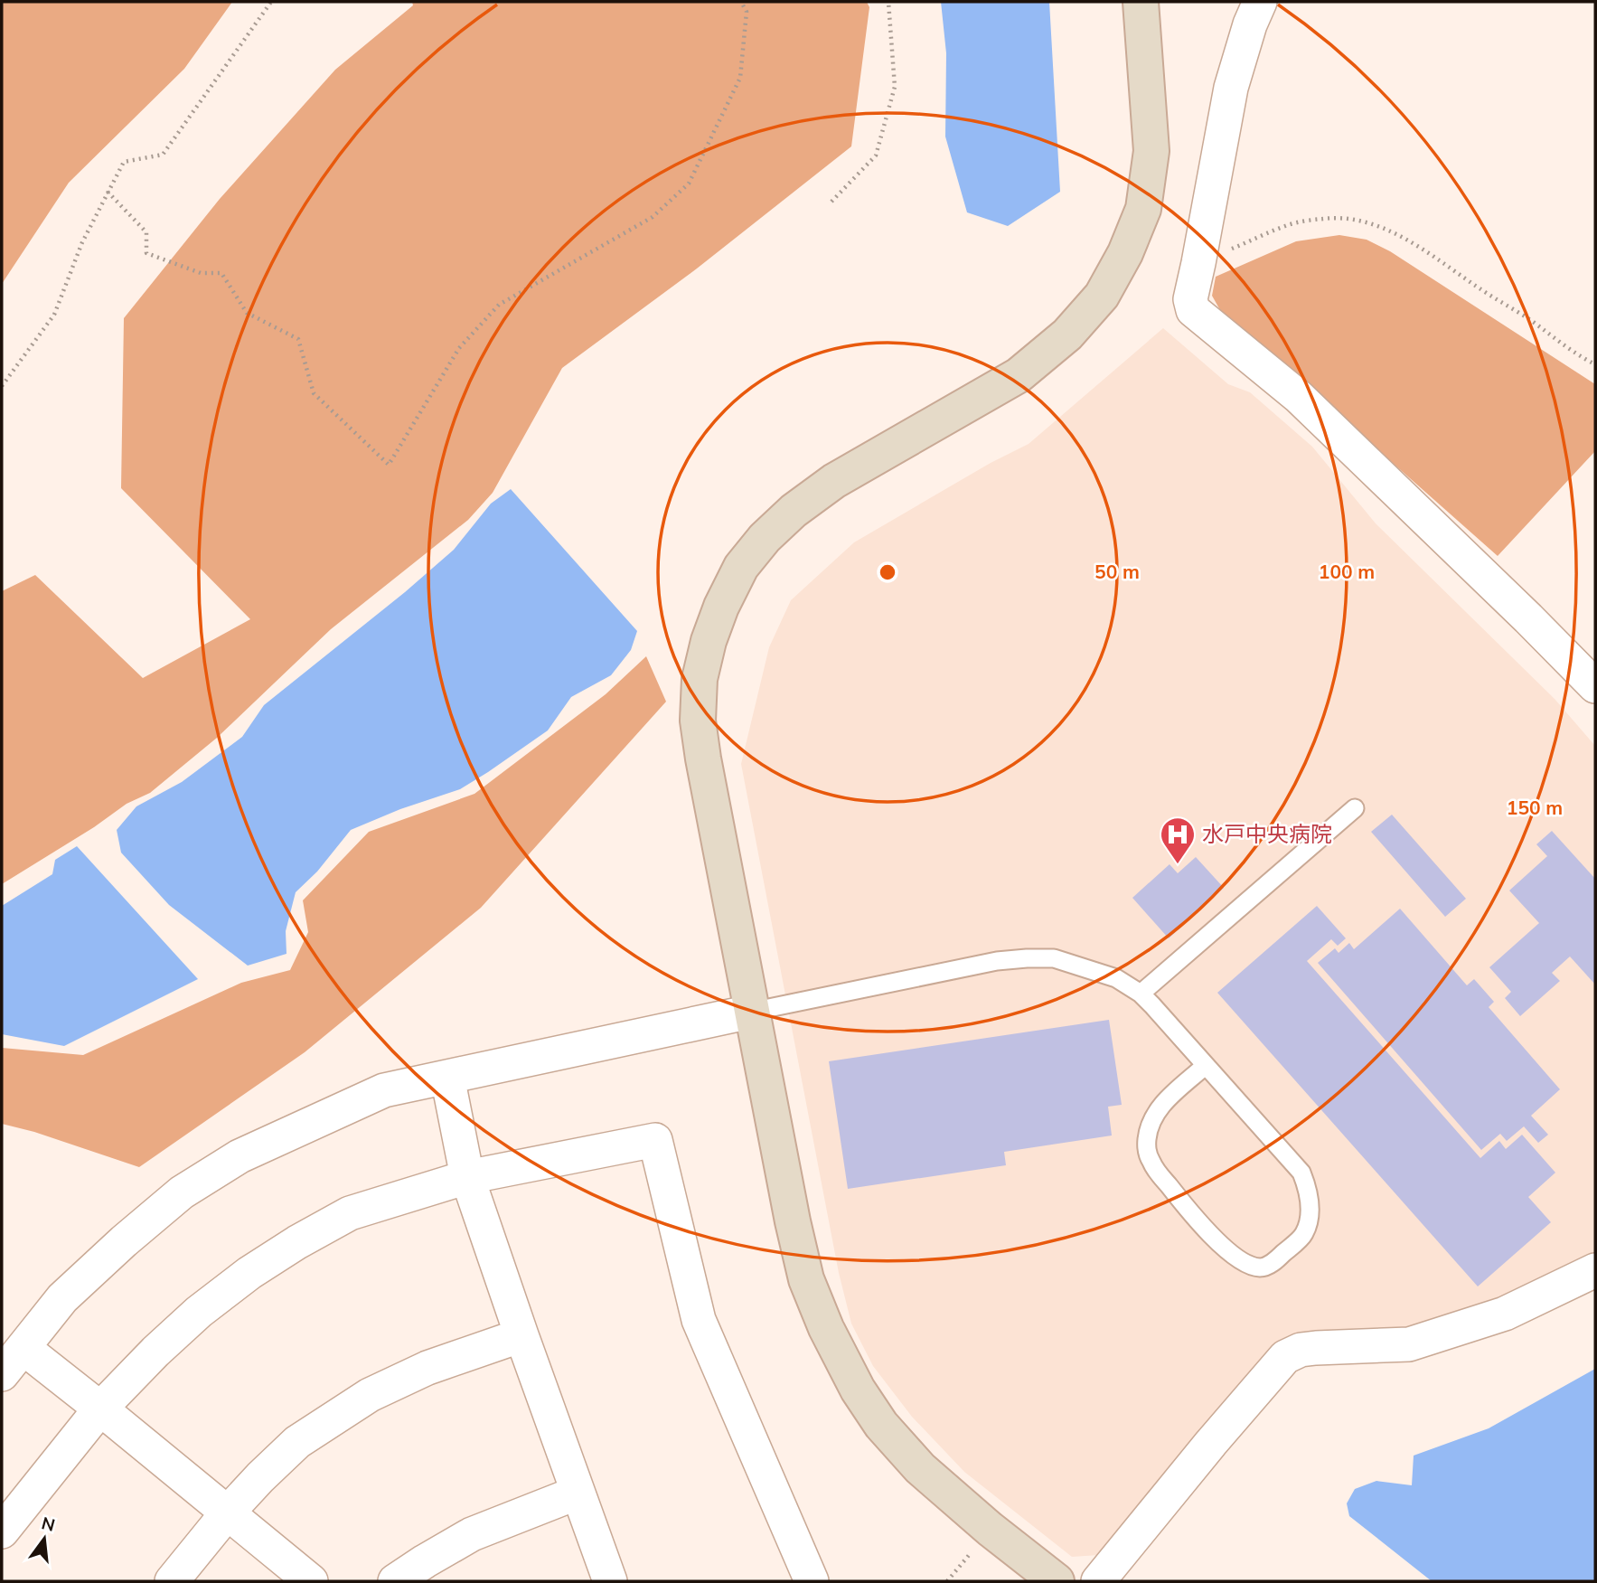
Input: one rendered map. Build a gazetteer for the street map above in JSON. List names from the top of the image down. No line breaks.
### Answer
{"places":{"hospital":["水戸中央病院"]},"north":"top","rings":["50 m","100 m","150 m"]}
